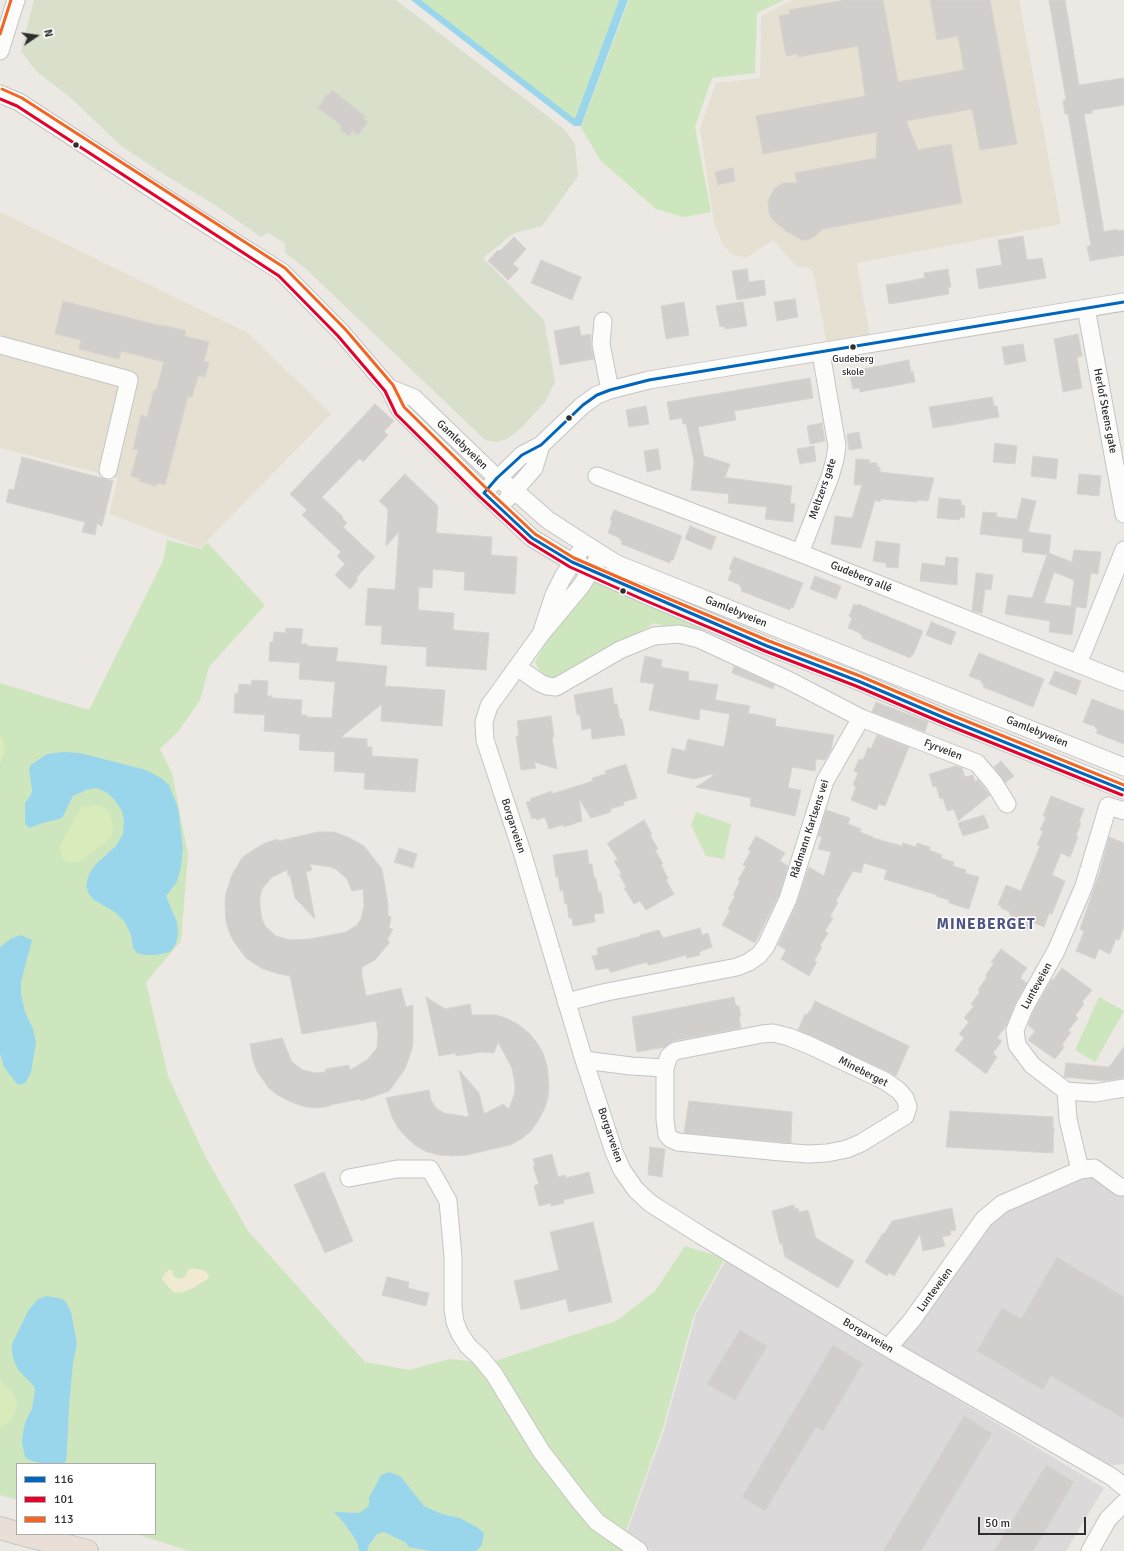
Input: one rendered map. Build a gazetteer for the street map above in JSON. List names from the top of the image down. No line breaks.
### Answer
{"streets":{"street":["Herlof Steens gate","Gamlebyveien","Meltzers gate","Gudeberg allé","Fyrveien","Borgarveien","Rådmann Karlsens vei","Lunteveien","Mineberget"]},"crossings":[["Gamlebyveien","Borgarveien"],["Meltzers gate","Gudeberg allé"],["Fyrveien","Rådmann Karlsens vei"],["Borgarveien","Rådmann Karlsens vei"],["Borgarveien","Lunteveien"]],"districts":["MINEBERGET"],"places":["Gudeberg skole"],"lines":["transit line 113","transit line 101","transit line 116"],"legend":["116","101","113"],"scale_bar":"50 m","north":"right"}
